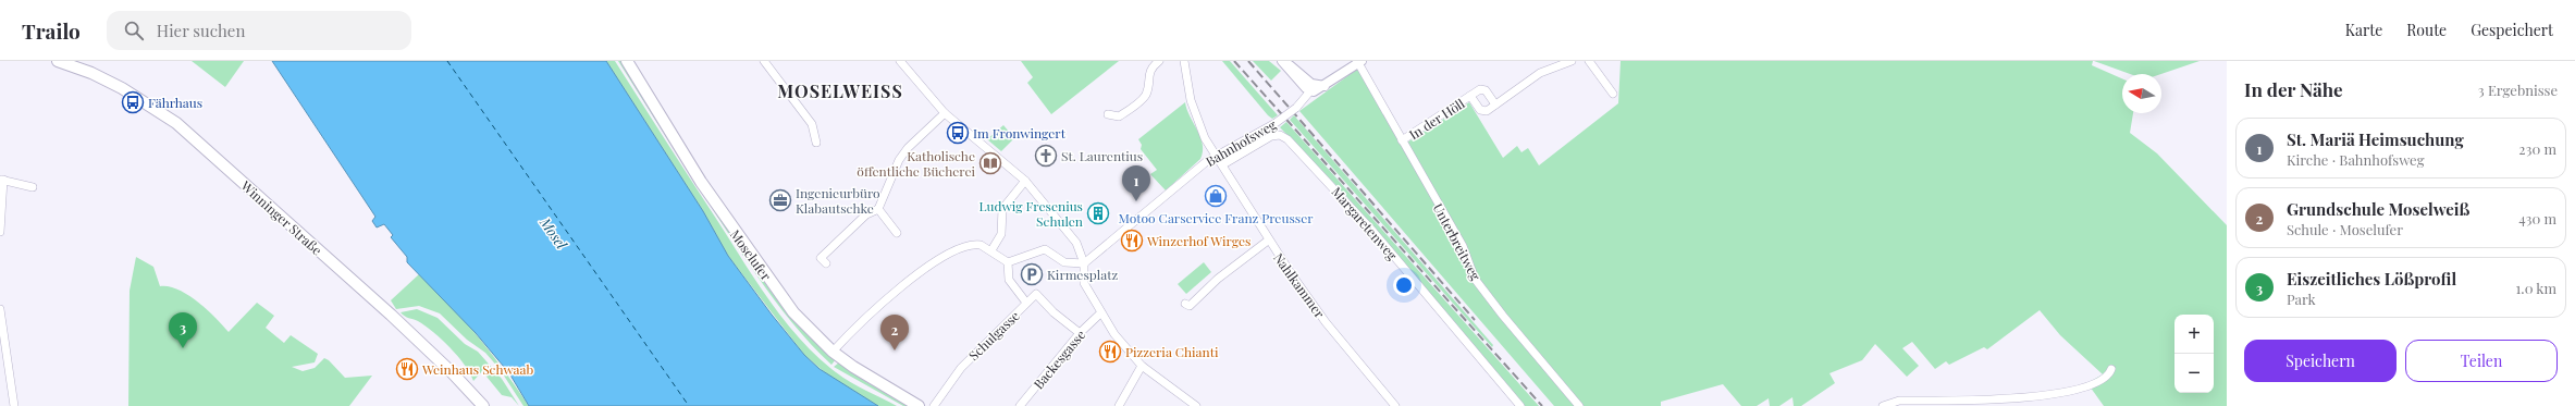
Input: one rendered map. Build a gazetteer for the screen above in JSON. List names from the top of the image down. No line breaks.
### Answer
{"streets":{"main road":["Winninger Straße","Moselufer"],"street":["In der Höll","Bahnhofsweg","Margaretenweg","Unterbreitweg","Nahlkammer","Schulgasse","Backesgasse"]},"crossings":[["In der Höll","Unterbreitweg"],["Bahnhofsweg","Nahlkammer"],["Margaretenweg","Nahlkammer"]],"districts":["MOSELWEISS"],"water":["Mosel"],"places":{"bus stop":["Fährhaus","Im Fronwingert"],"church":["St. Laurentius"],"library":["Katholische öffentliche Bücherei"],"shop":["Motoo Carservice Franz Preusser"],"office":["Ingenieurbüro Klabautschke"],"building":["Ludwig Fresenius Schulen"],"restaurant":["Winzerhof Wirges","Pizzeria Chianti","Weinhaus Schwaab"],"parking":["Kirmesplatz"]},"north":"left","page":{"header":"Trailo","search":"Hier suchen","nav":["Karte","Route","Gespeichert"],"heading":["In der Nähe","3 Ergebnisse"],"list":[{"mark":"1","name":"St. Mariä Heimsuchung","note":"Kirche · Bahnhofsweg","value":"230 m"},{"mark":"2","name":"Grundschule Moselweiß","note":"Schule · Moselufer","value":"430 m"},{"mark":"3","name":"Eiszeitliches Lößprofil","note":"Park","value":"1.0 km"}],"pins":["1","3","2"],"map_buttons":["+","−"],"buttons":["Speichern","Teilen"]}}
